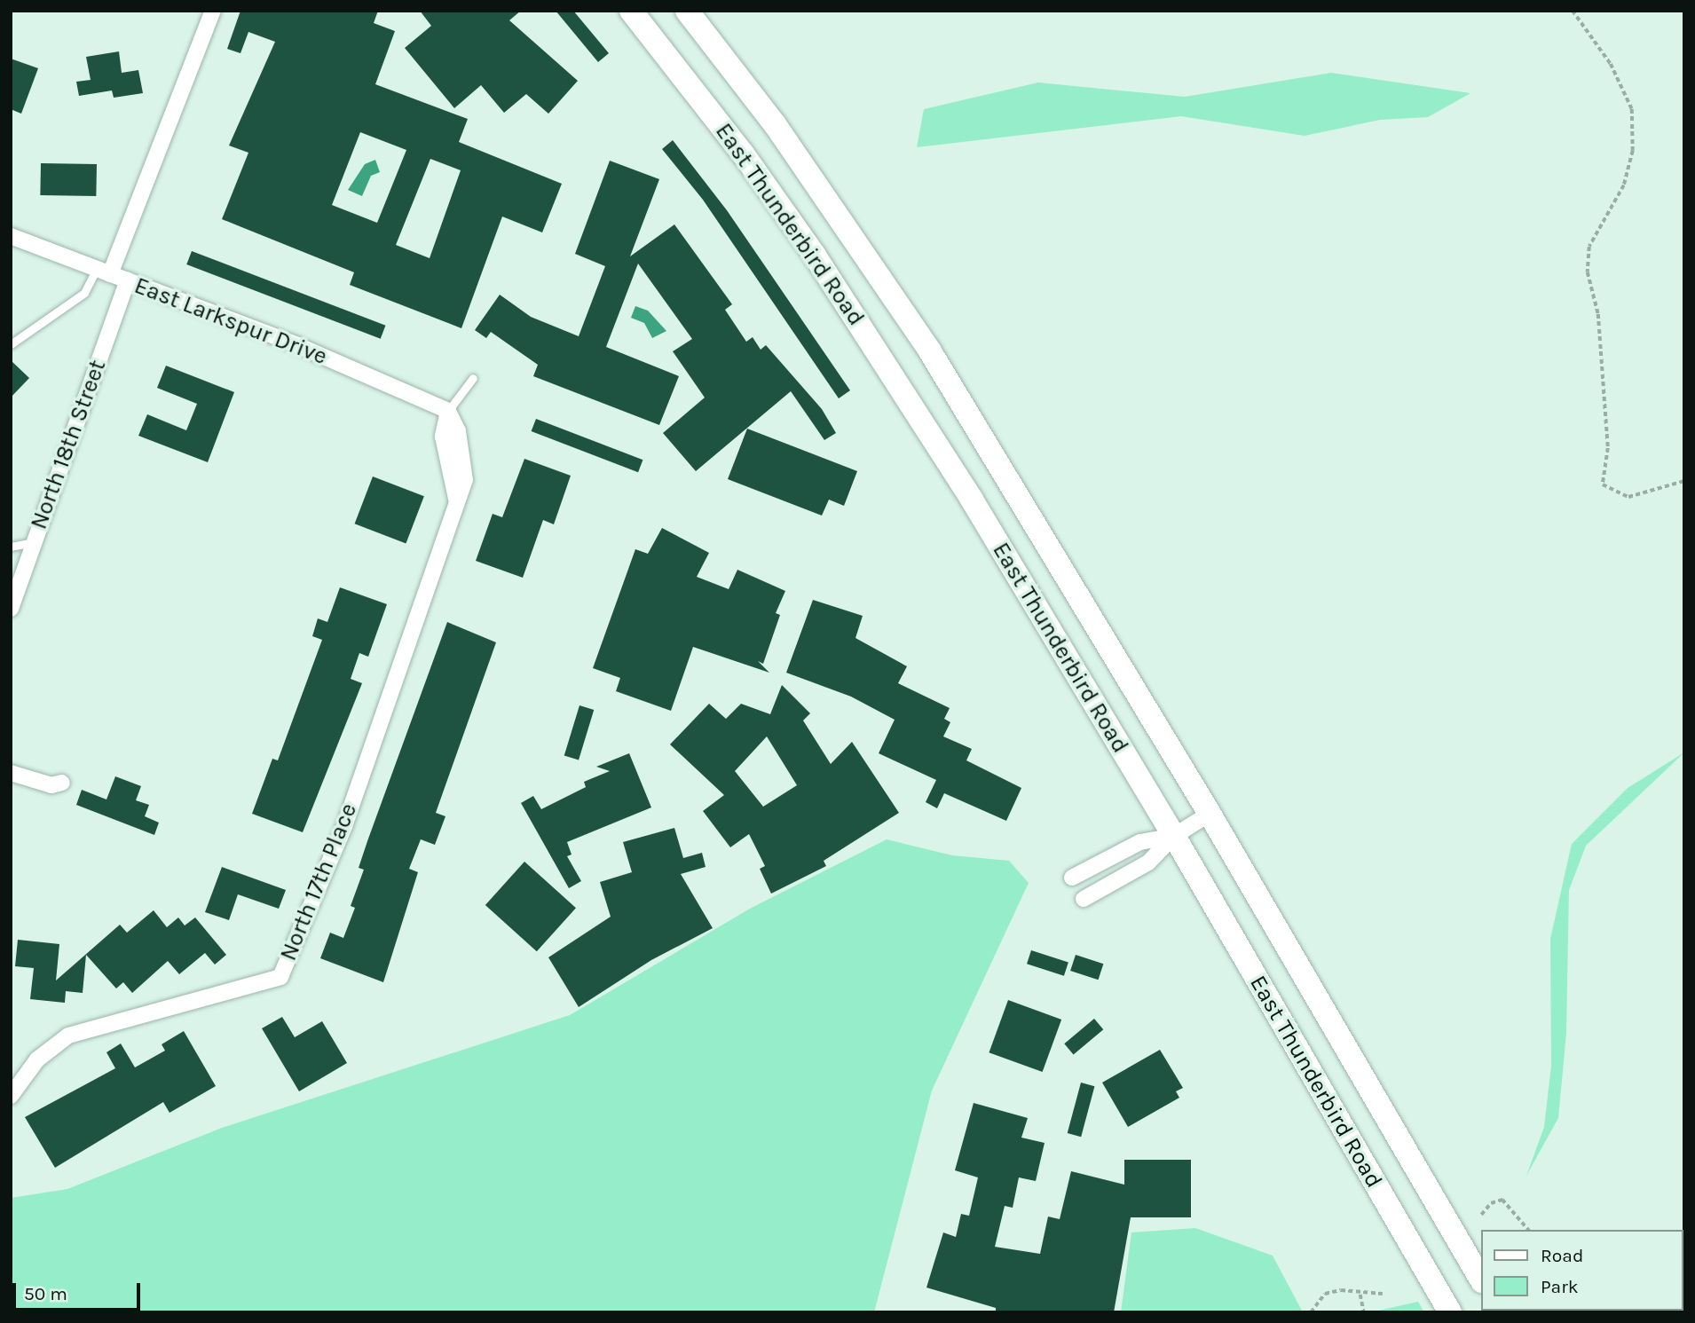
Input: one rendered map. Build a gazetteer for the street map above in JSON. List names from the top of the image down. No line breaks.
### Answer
{"streets":{"main road":["East Thunderbird Road"],"street":["East Larkspur Drive","North 18th Street","North 17th Place"]},"crossings":[["East Larkspur Drive","North 18th Street"],["East Larkspur Drive","North 17th Place"]],"legend":["Road","Park"],"scale_bar":"50 m"}
